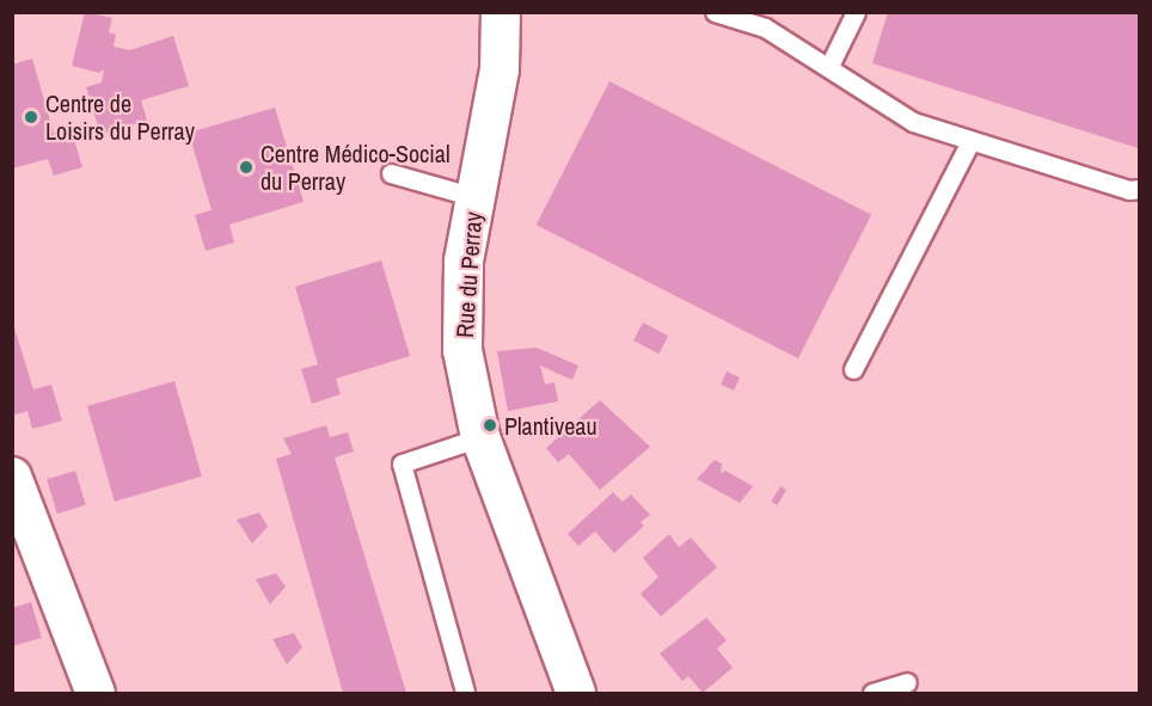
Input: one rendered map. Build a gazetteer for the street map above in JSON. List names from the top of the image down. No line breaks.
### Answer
{"streets":{"street":["Rue du Perray"]},"places":["Centre de Loisirs du Perray","Centre Médico-Social du Perray","Plantiveau"]}
